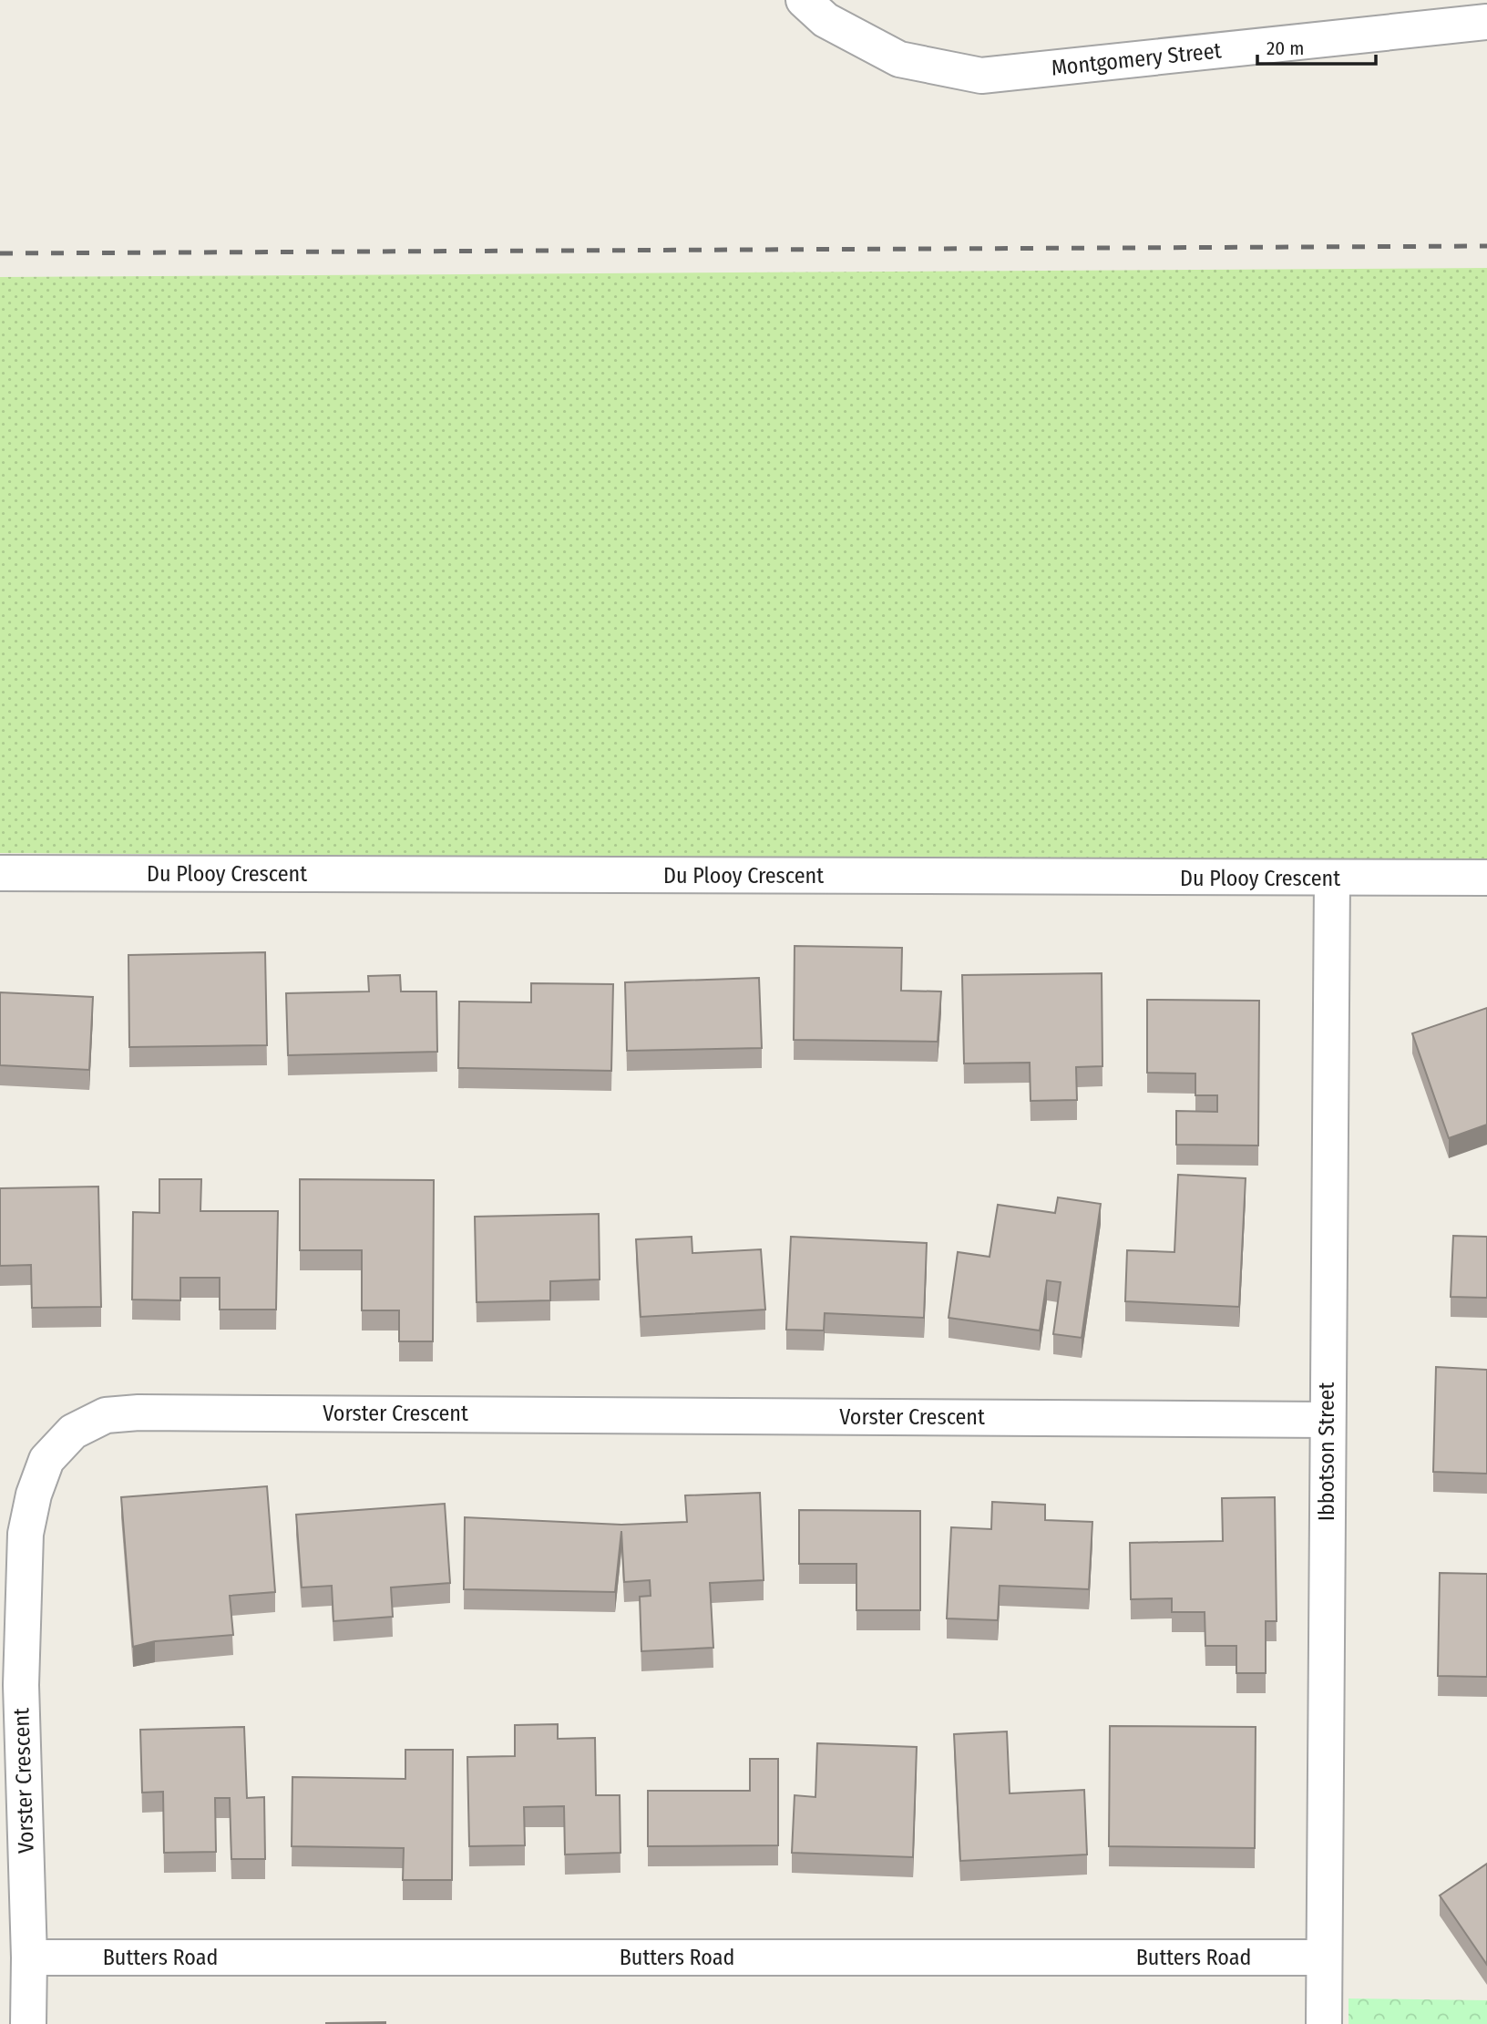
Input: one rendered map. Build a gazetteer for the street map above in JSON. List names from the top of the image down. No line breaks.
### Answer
{"streets":{"street":["Montgomery Street","Du Plooy Crescent","Vorster Crescent","Ibbotson Street","Butters Road"]},"crossings":[["Du Plooy Crescent","Ibbotson Street"],["Vorster Crescent","Ibbotson Street"],["Vorster Crescent","Butters Road"],["Ibbotson Street","Butters Road"]],"scale_bar":"20 m"}
